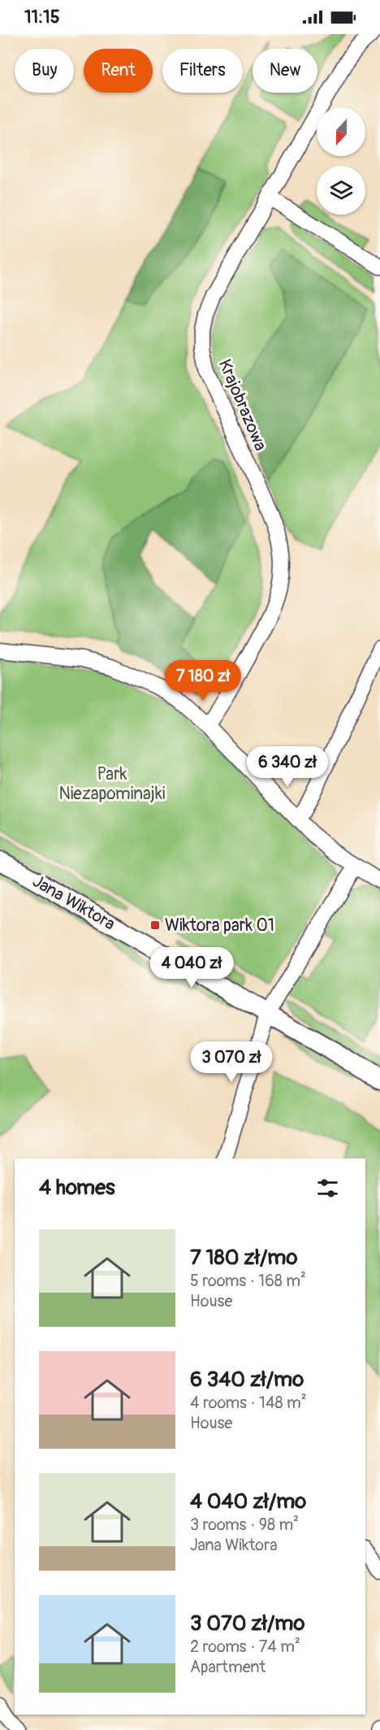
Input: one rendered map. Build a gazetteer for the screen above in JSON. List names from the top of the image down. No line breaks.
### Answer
{"streets":{"street":["Krajobrazowa","Jana Wiktora"]},"parks":["Park Niezapominajki"],"places":{"transit":["Wiktora park 01"]},"north":"bottom","page":{"status":"11:15","chip":["Buy","Rent","Filters","New"],"price":["7 180 zł","6 340 zł","4 040 zł","3 070 zł"],"heading":"4 homes","list":[{"name":"7 180 zł/mo","note":"5 rooms · 168 m² · House"},{"name":"6 340 zł/mo","note":"4 rooms · 148 m² · House"},{"name":"4 040 zł/mo","note":"3 rooms · 98 m² · Jana Wiktora"},{"name":"3 070 zł/mo","note":"2 rooms · 74 m² · Apartment"}]}}
